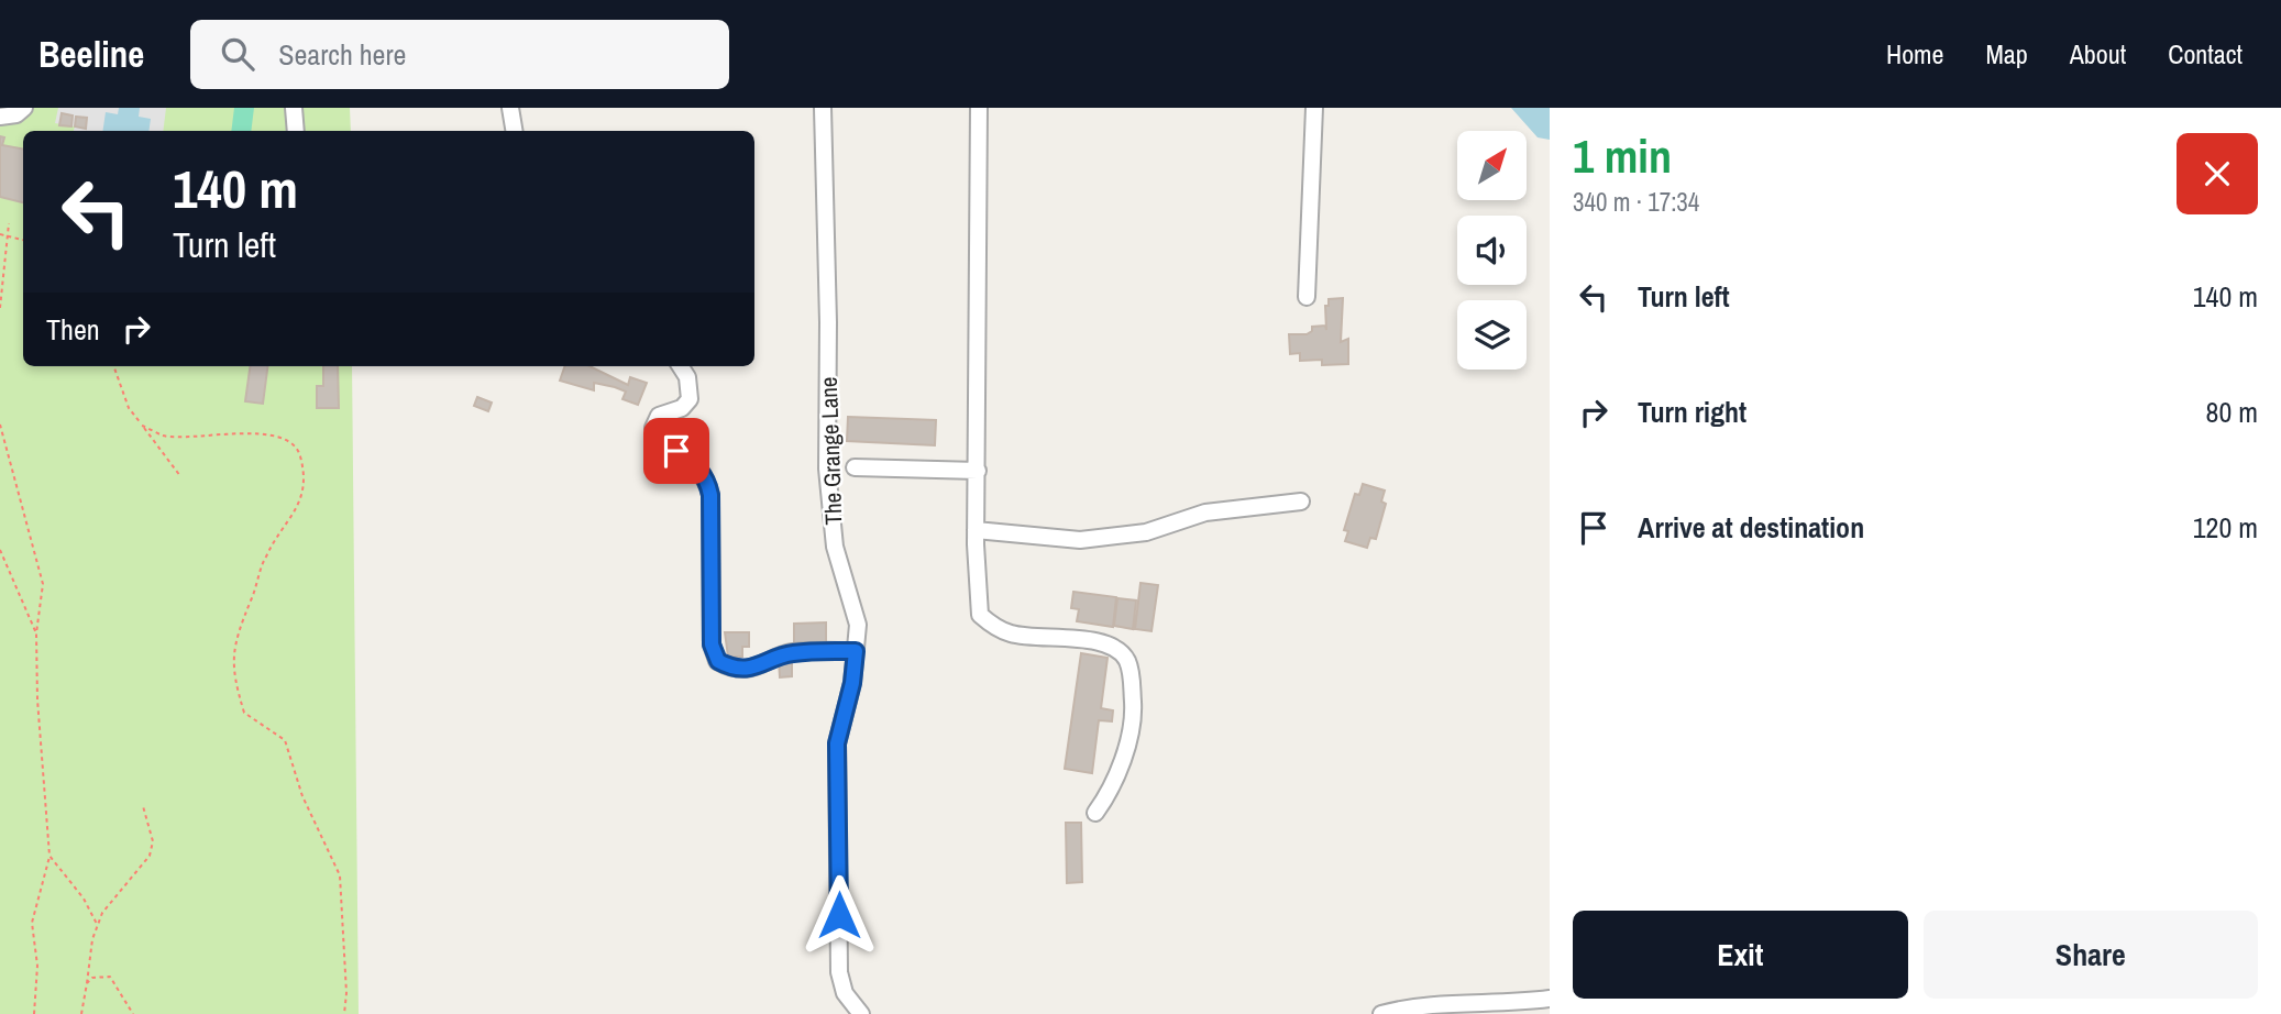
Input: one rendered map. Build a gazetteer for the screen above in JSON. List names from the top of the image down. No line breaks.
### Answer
{"streets":{"street":["The Grange Lane"]},"north":"top right","page":{"header":"Beeline","search":"Search here","nav":["Home","Map","About","Contact"],"heading":["1 min","340 m · 17:34"],"turn":["140 m","Turn left"],"list":[{"name":"Turn left","value":"140 m"},{"name":"Turn right","value":"80 m"},{"name":"Arrive at destination","value":"120 m"}],"then":"Then","buttons":["Exit","Share"]}}
